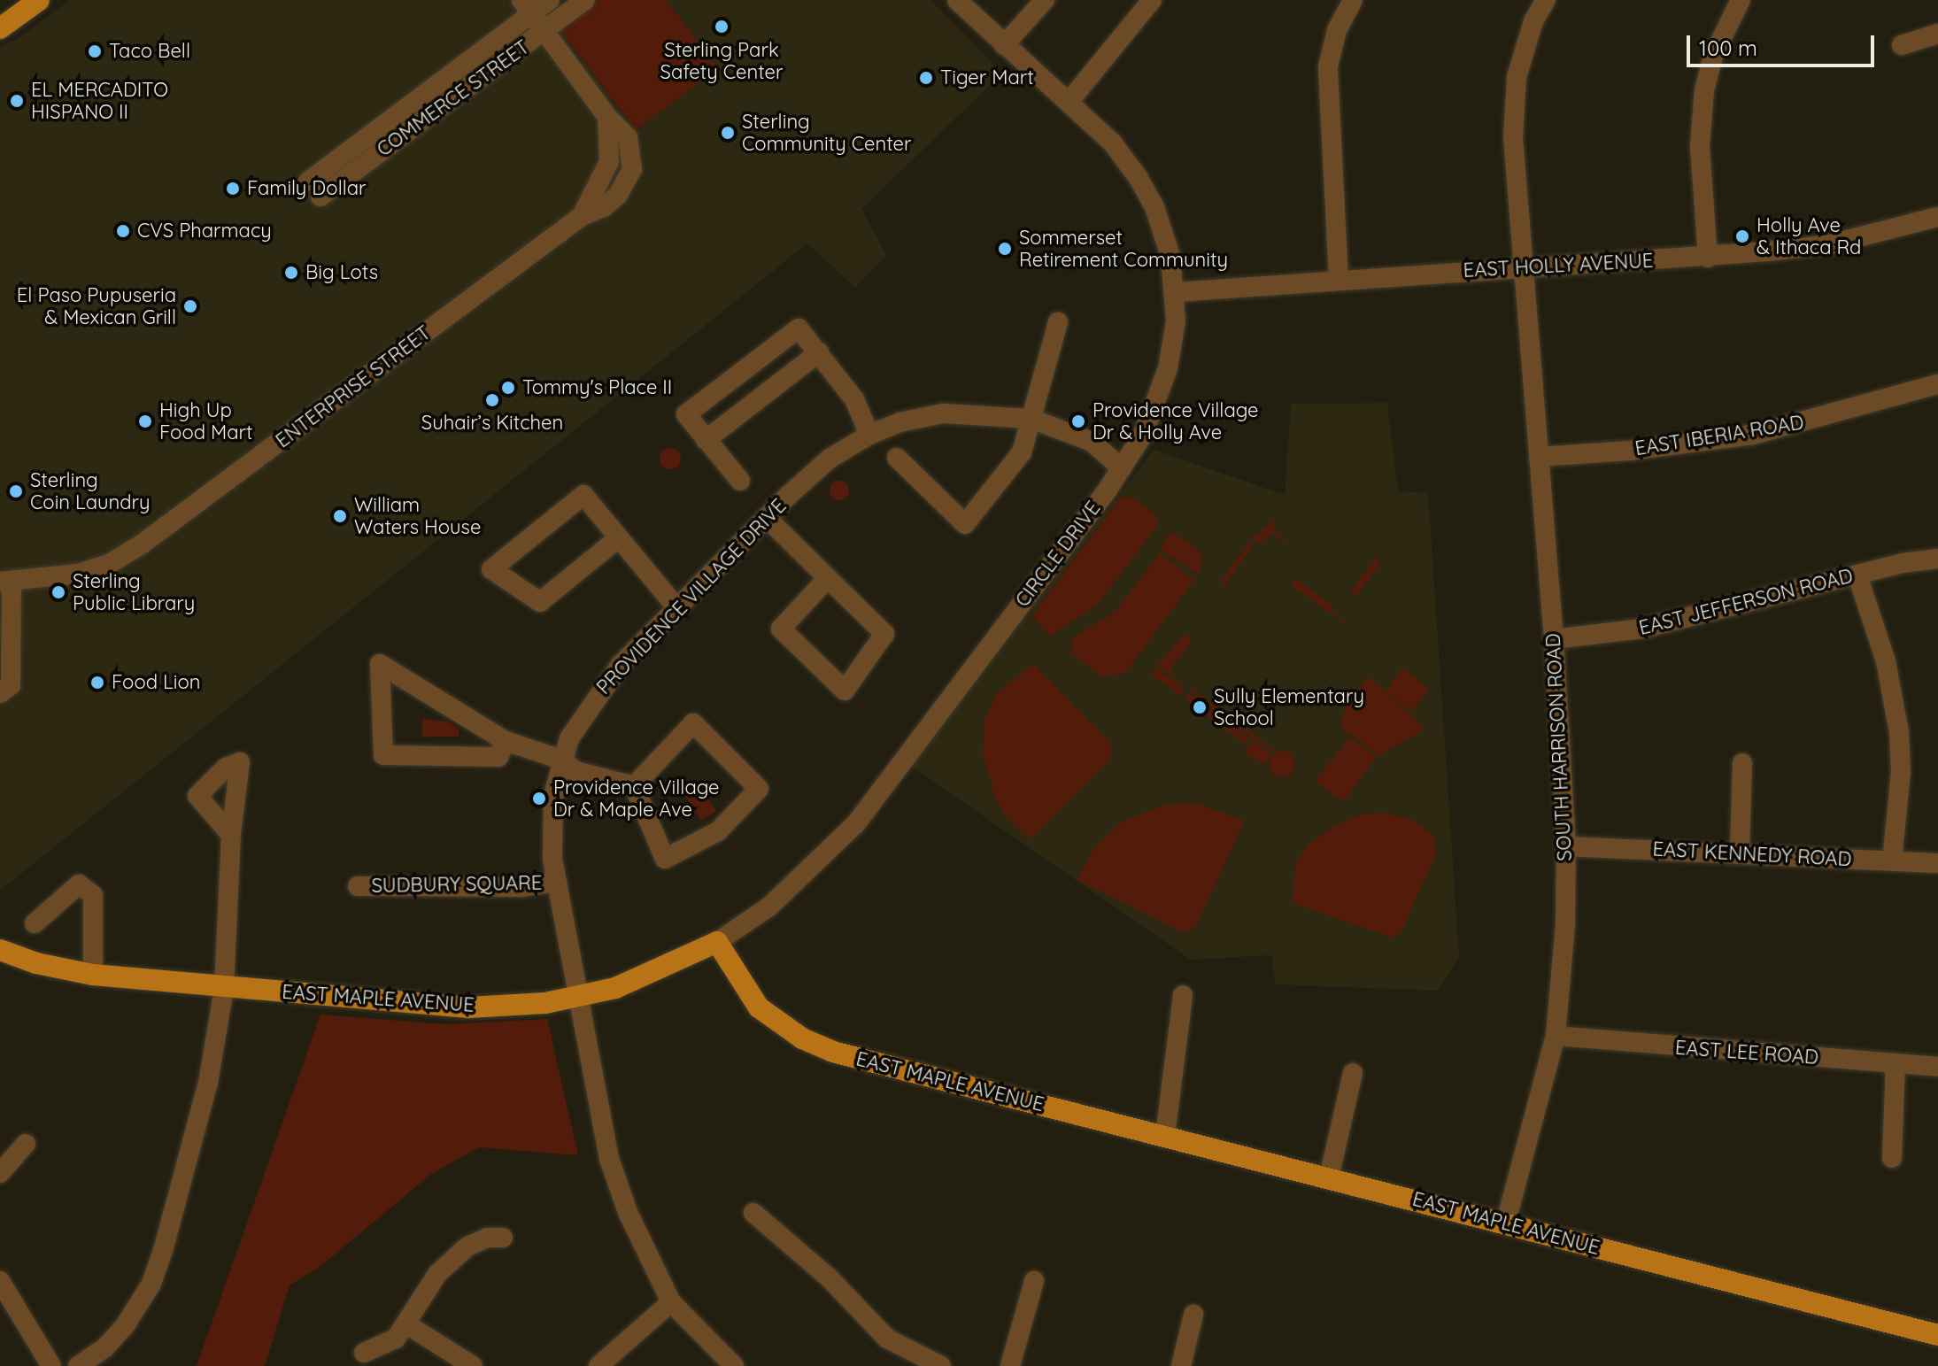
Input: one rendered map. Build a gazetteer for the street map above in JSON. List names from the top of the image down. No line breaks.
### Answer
{"streets":{"main road":["EAST MAPLE AVENUE"],"street":["COMMERCE STREET","EAST HOLLY AVENUE","ENTERPRISE STREET","EAST IBERIA ROAD","CIRCLE DRIVE","PROVIDENCE VILLAGE DRIVE","EAST JEFFERSON ROAD","SOUTH HARRISON ROAD","EAST KENNEDY ROAD","SUDBURY SQUARE","EAST LEE ROAD"]},"crossings":[["COMMERCE STREET","ENTERPRISE STREET"],["EAST HOLLY AVENUE","CIRCLE DRIVE"],["EAST HOLLY AVENUE","SOUTH HARRISON ROAD"],["EAST IBERIA ROAD","SOUTH HARRISON ROAD"],["CIRCLE DRIVE","PROVIDENCE VILLAGE DRIVE"],["CIRCLE DRIVE","EAST MAPLE AVENUE"],["PROVIDENCE VILLAGE DRIVE","SUDBURY SQUARE"],["PROVIDENCE VILLAGE DRIVE","EAST MAPLE AVENUE"],["EAST JEFFERSON ROAD","SOUTH HARRISON ROAD"],["SOUTH HARRISON ROAD","EAST KENNEDY ROAD"],["SOUTH HARRISON ROAD","EAST MAPLE AVENUE"],["SOUTH HARRISON ROAD","EAST LEE ROAD"]],"places":["Sterling Park Safety Center","Taco Bell","Tiger Mart","EL MERCADITO HISPANO II","Sterling Community Center","Family Dollar","CVS Pharmacy","Holly Ave & Ithaca Rd","Sommerset Retirement Community","Big Lots","El Paso Pupuseria & Mexican Grill","Tommy's Place II","Suhair’s Kitchen","High Up Food Mart","Providence Village Dr & Holly Ave","Sterling Coin Laundry","William Waters House","Sterling Public Library","Food Lion","Sully Elementary School","Providence Village Dr & Maple Ave"],"scale_bar":"100 m"}
